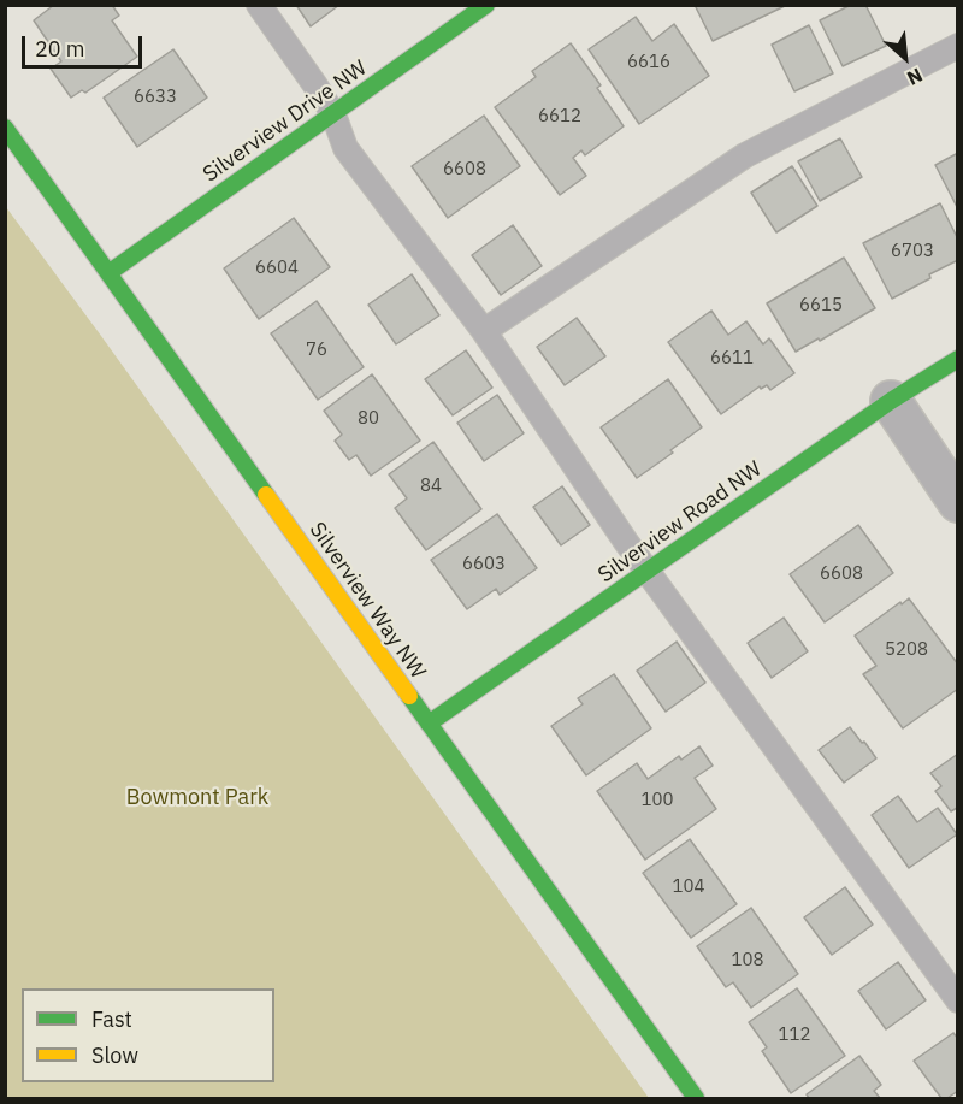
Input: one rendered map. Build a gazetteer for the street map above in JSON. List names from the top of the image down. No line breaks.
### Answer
{"streets":{"street":["Silverview Drive NW","Silverview Road NW","Silverview Way NW"]},"crossings":[["Silverview Drive NW","Silverview Way NW"],["Silverview Road NW","Silverview Way NW"]],"parks":["Bowmont Park"],"house_numbers":["6616","6633","6612","6608","6703","6604","6615","76","6611","80","84","6603","6608","5208","100","104","108","112"],"legend":["Fast","Slow"],"scale_bar":"20 m","north":"bottom right"}
